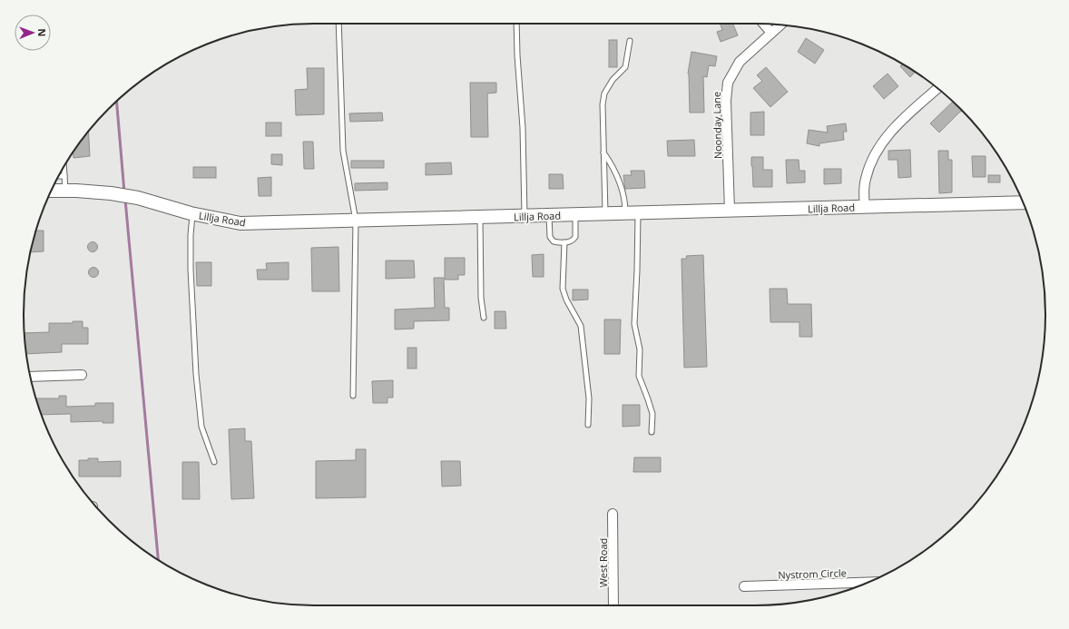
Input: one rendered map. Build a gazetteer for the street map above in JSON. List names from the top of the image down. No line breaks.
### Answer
{"streets":{"street":["Noonday Lane","Lillja Road","West Road","Nystrom Circle"]},"crossings":[["Noonday Lane","Lillja Road"]],"north":"right"}
